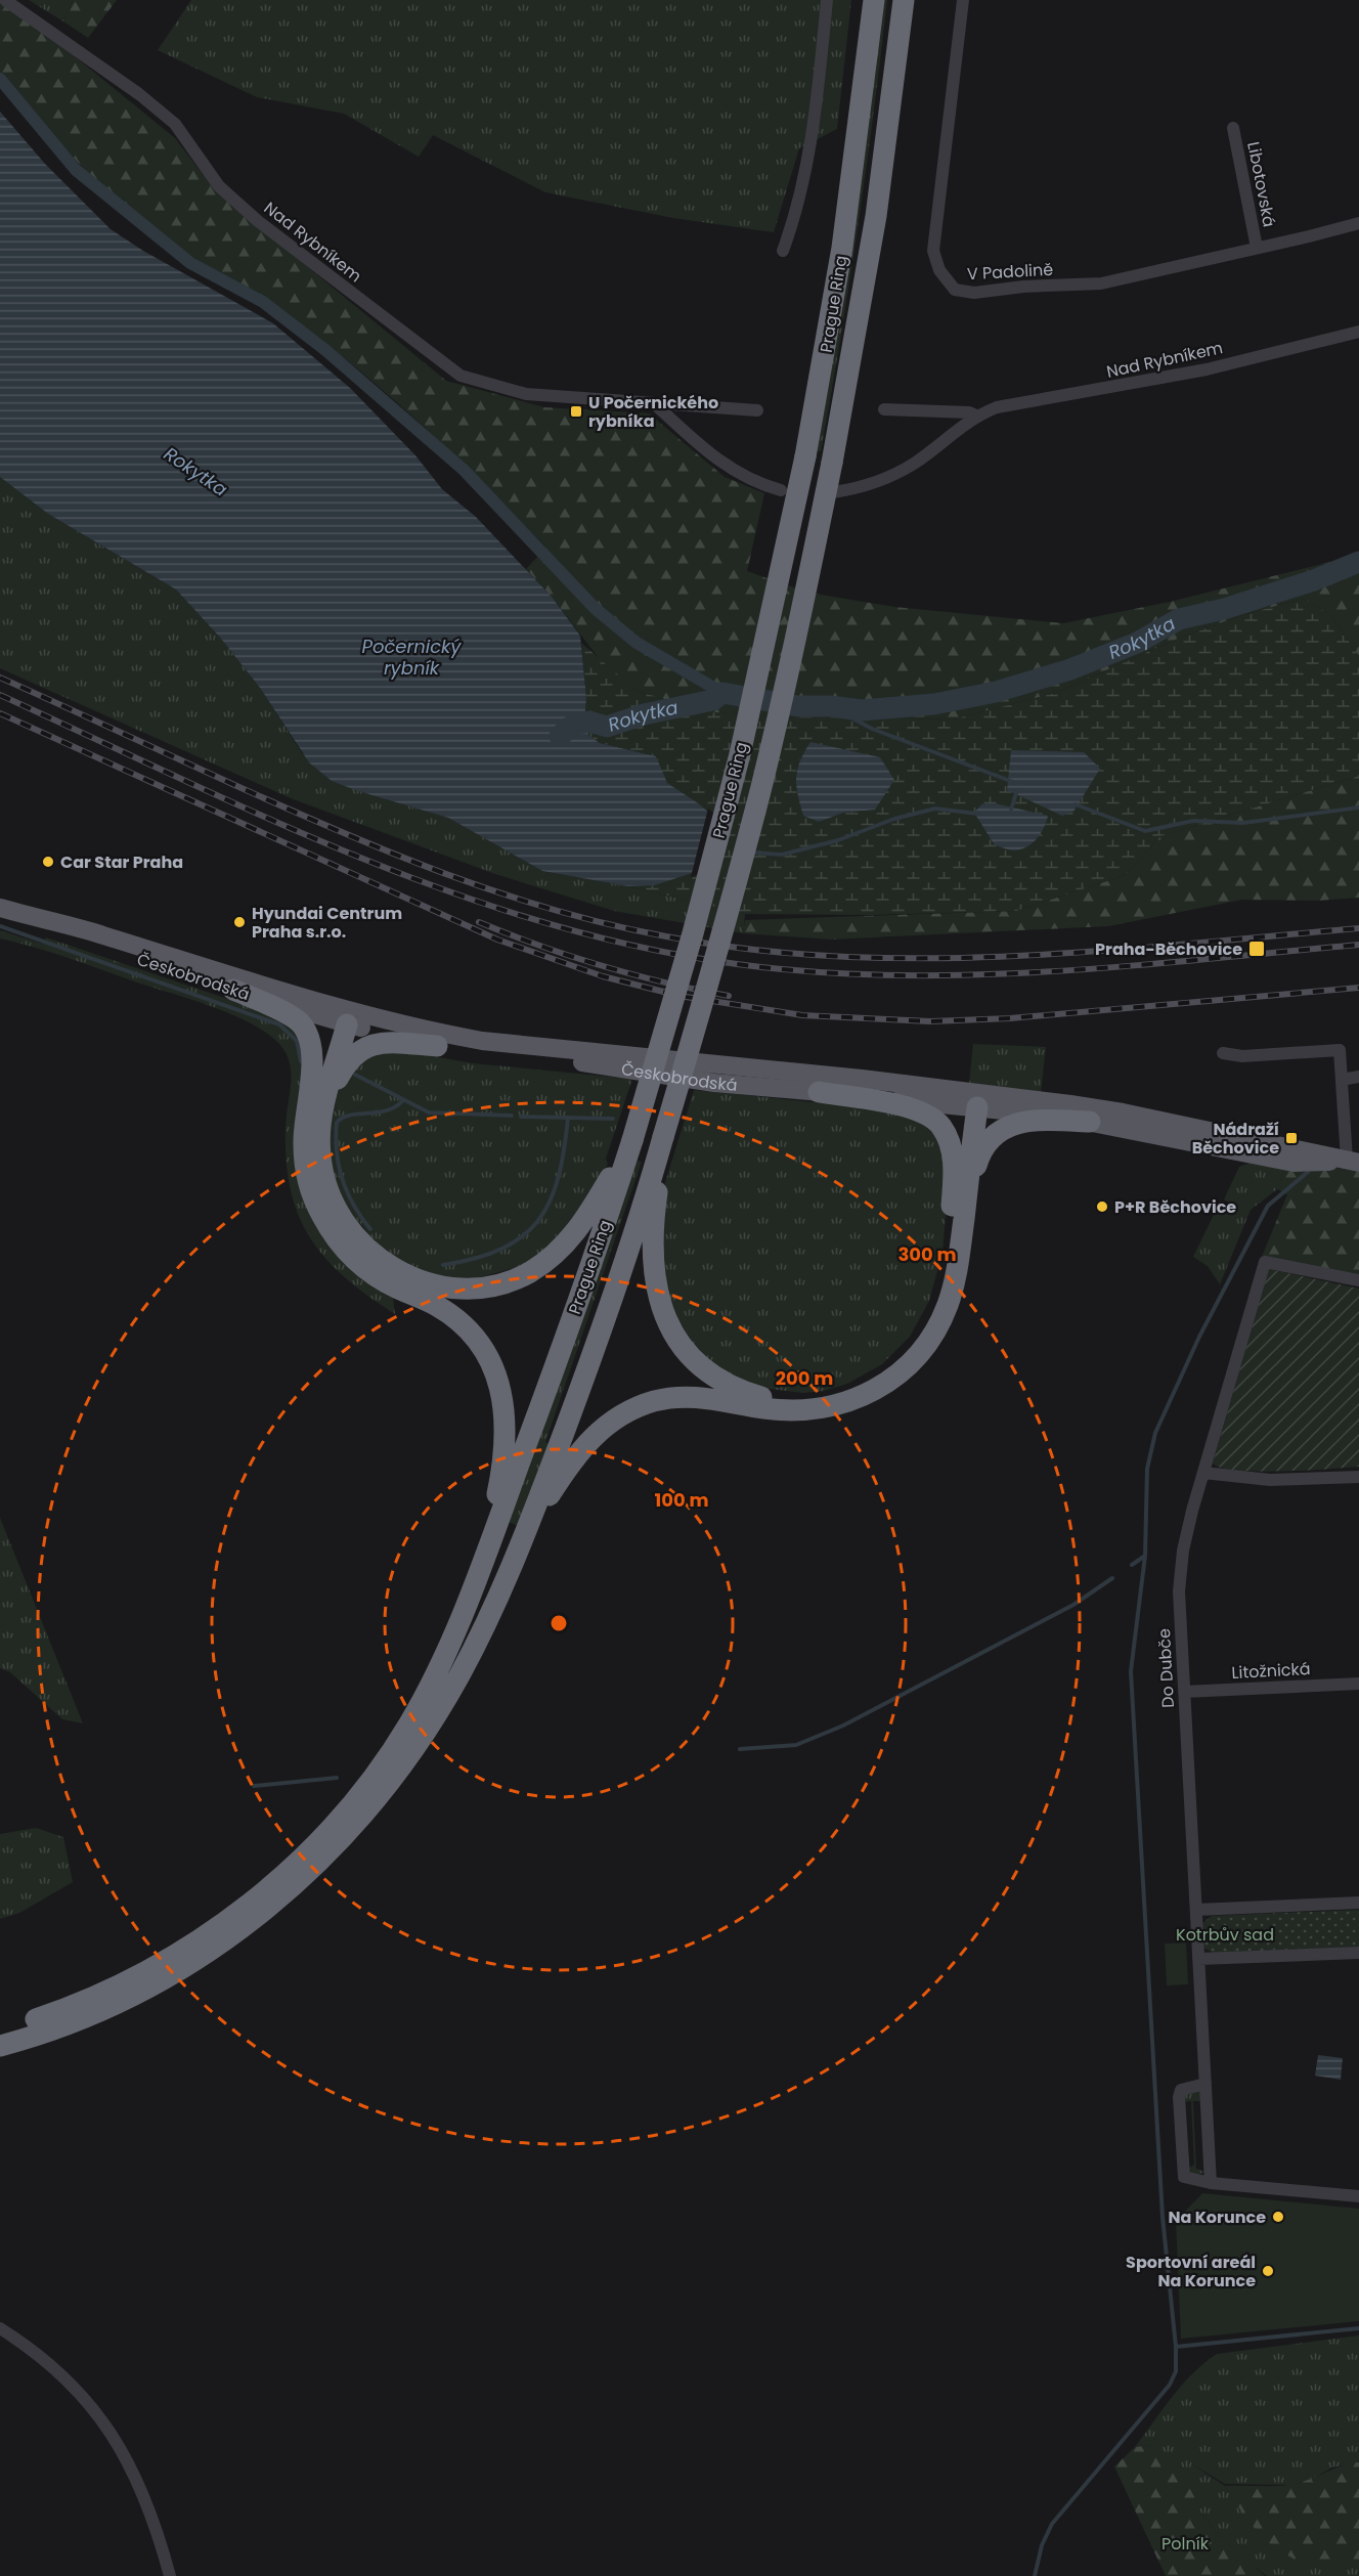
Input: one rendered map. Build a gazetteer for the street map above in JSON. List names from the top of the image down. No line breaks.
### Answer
{"streets":{"highway":["Prague Ring"],"main road":["Českobrodská"],"street":["Libotovská","Nad Rybníkem","V Padolině","Do Dubče","Litožnická"]},"crossings":[["Libotovská","V Padolině"],["Do Dubče","Litožnická"]],"water":["Rokytka","Počernický rybník"],"parks":["Kotrbův sad","Polník"],"places":{"transit":["U Počernického rybníka","Praha-Běchovice","Nádraží Běchovice"],"other":["Car Star Praha","Hyundai Centrum Praha s.r.o.","P+R Běchovice","Na Korunce","Sportovní areál Na Korunce"]},"rings":["300 m","200 m","100 m"]}
